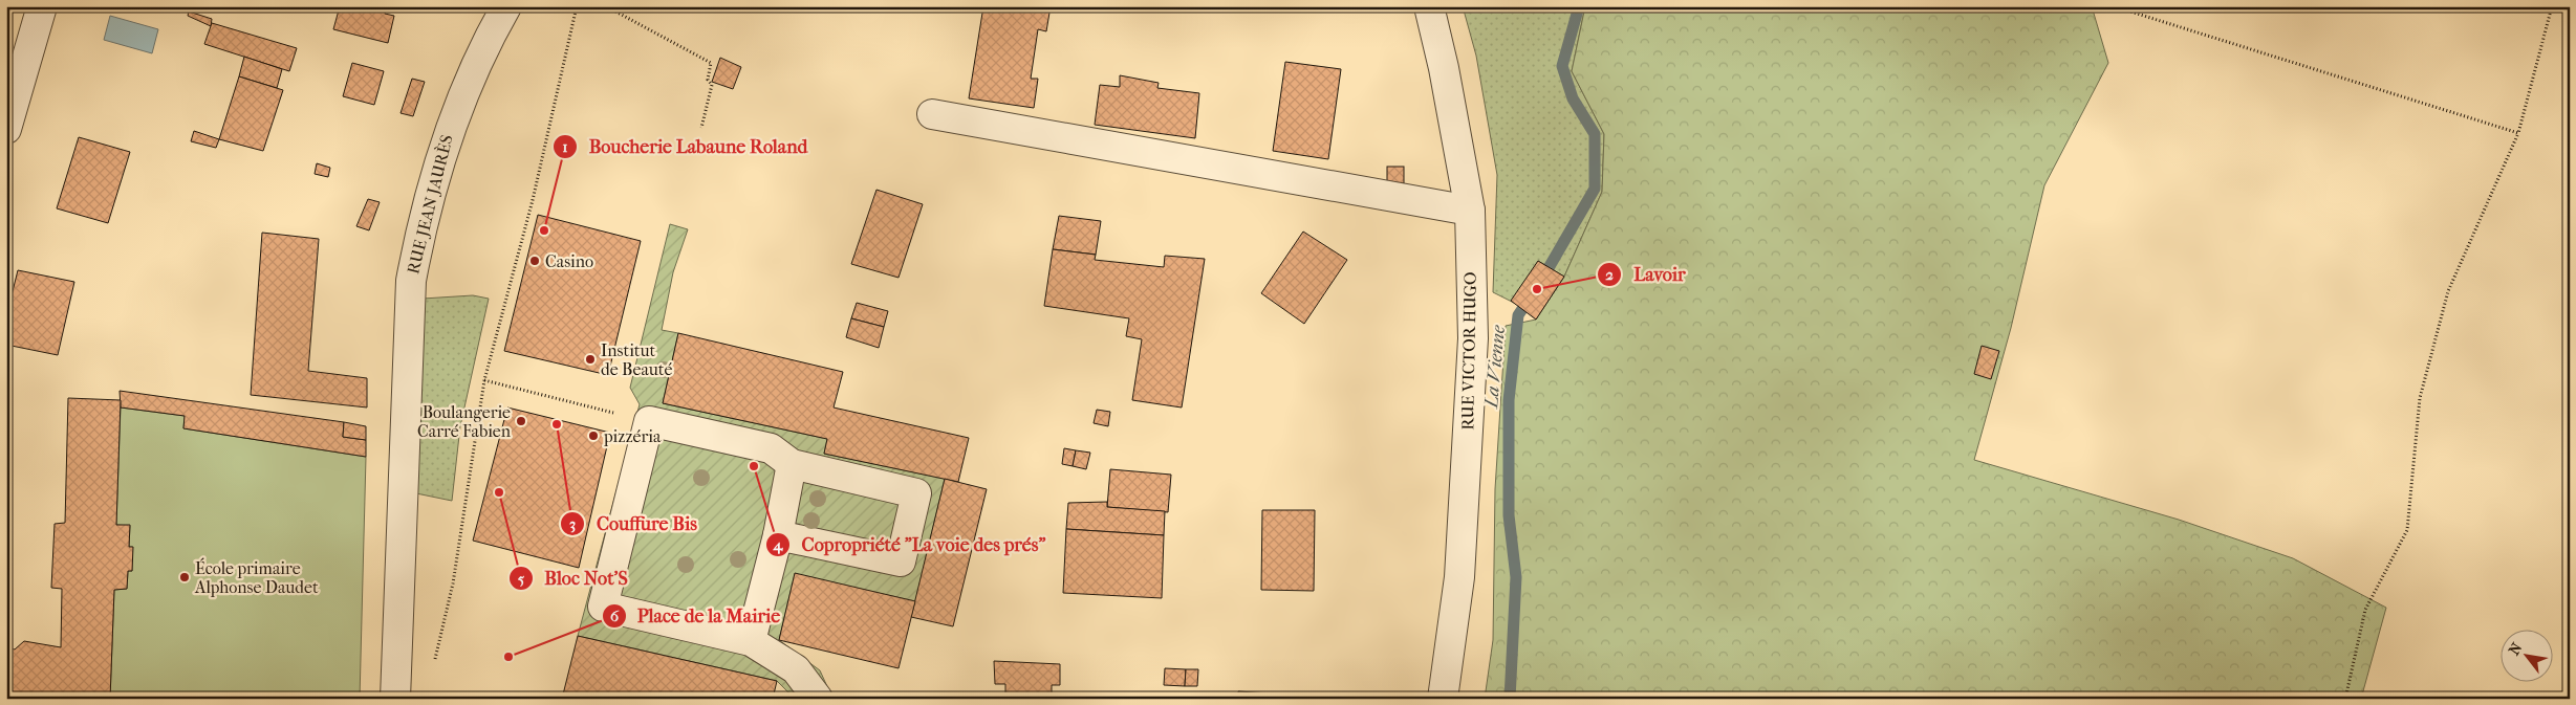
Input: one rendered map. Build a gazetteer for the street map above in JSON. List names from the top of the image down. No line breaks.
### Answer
{"streets":{"street":["RUE JEAN JAURÈS","RUE VICTOR HUGO"]},"water":["La Vienne"],"places":["Boucherie Labaune Roland","Casino","Lavoir","Institut de Beauté","Boulangerie Carré Fabien","Couffure Bis","pizzéria","Copropriété \"La voie des prés\"","Bloc Not'S","École primaire Alphonse Daudet","Place de la Mairie"],"north":"top left"}
